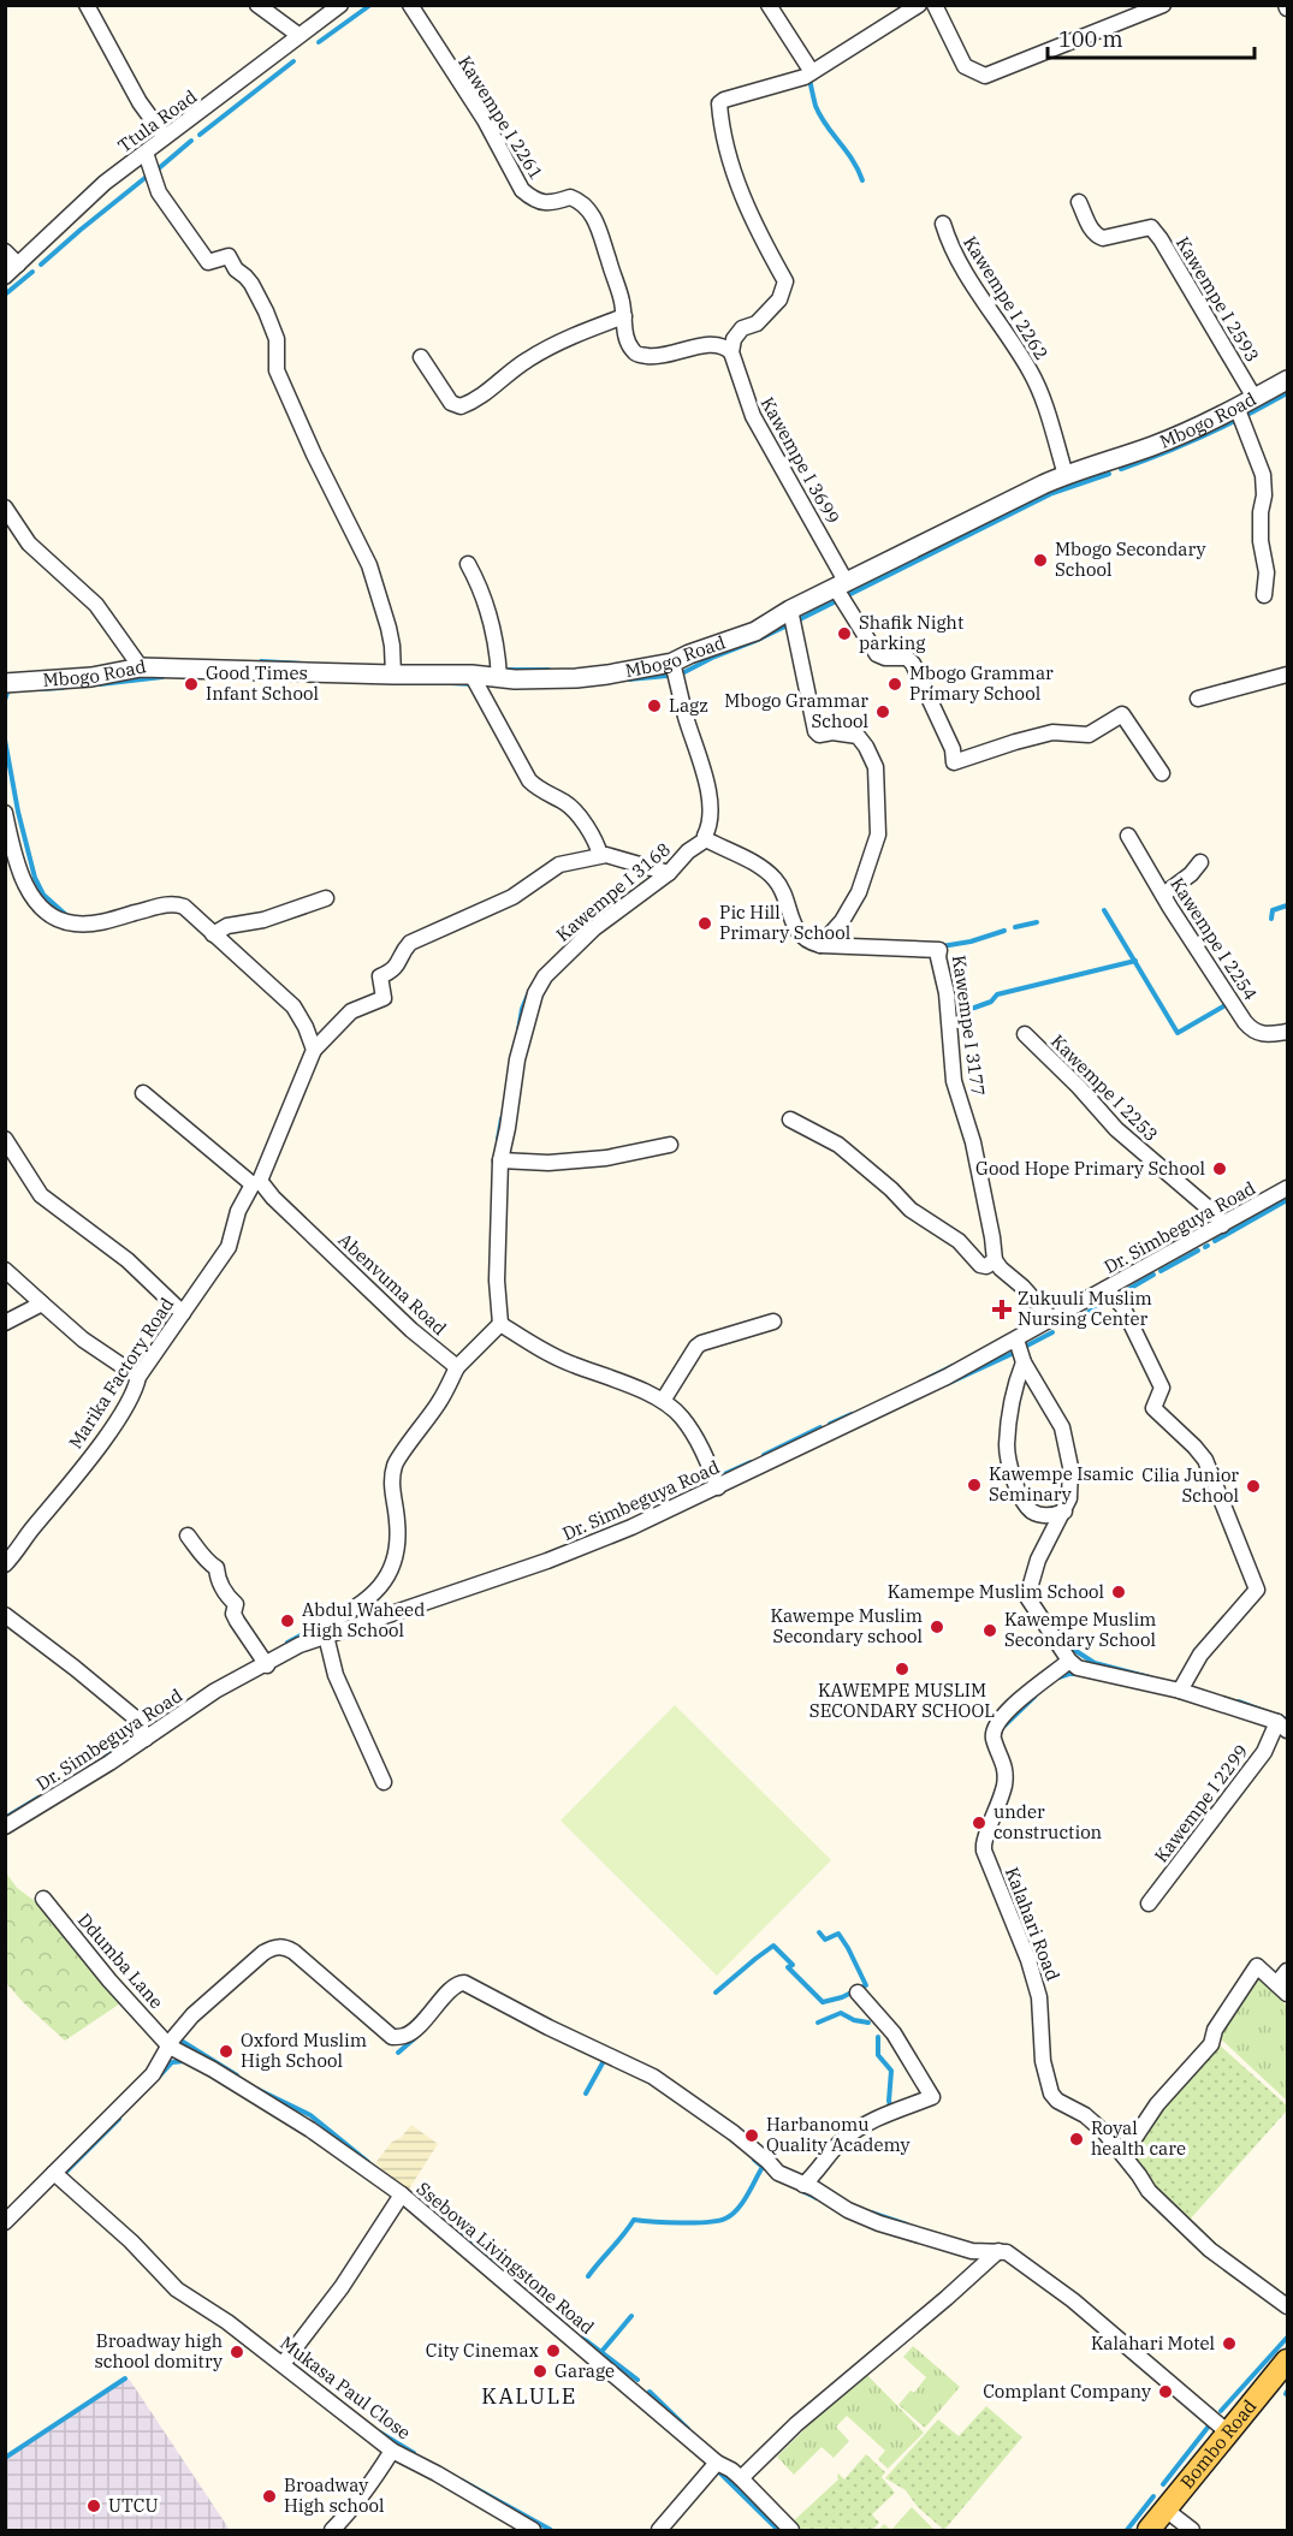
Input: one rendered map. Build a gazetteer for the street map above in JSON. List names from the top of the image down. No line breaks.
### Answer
{"streets":{"main road":["Bombo Road"],"street":["Kawempe I 2261","Ttula Road","Kawempe I 2262","Kawempe I 2593","Mbogo Road","Kawempe I 3699","Kawempe I 3168","Kawempe I 2254","Kawempe I 3177","Kawempe I 2253","Dr. Simbeguya Road","Abenvuma Road","Marika Factory Road","Kawempe I 2299","Kalahari Road","Ddumba Lane","Ssebowa Livingstone Road","Mukasa Paul Close"]},"crossings":[["Kawempe I 2261","Kawempe I 3699"],["Kawempe I 2262","Mbogo Road"],["Kawempe I 2593","Mbogo Road"],["Mbogo Road","Kawempe I 3699"],["Kawempe I 2253","Dr. Simbeguya Road"],["Abenvuma Road","Marika Factory Road"],["Ddumba Lane","Ssebowa Livingstone Road"]],"districts":["KALULE"],"places":{"other":["Mbogo Secondary School","Shafik Night parking","Good Times Infant School","Mbogo Grammar Primary School","Lagz","Mbogo Grammar School","Pic Hill Primary School","Good Hope Primary School","Kawempe Isamic Seminary","Cilia Junior School","Kamempe Muslim School","Abdul Waheed High School","Kawempe Muslim Secondary school","Kawempe Muslim Secondary School","KAWEMPE MUSLIM SECONDARY SCHOOL","under construction","Oxford Muslim High School","Harbanomu Quality Academy","Royal health care","Kalahari Motel","City Cinemax","Broadway high school domitry","Garage","Complant Company","Broadway High school","UTCU"],"health":["Zukuuli Muslim Nursing Center"]},"scale_bar":"100 m"}
